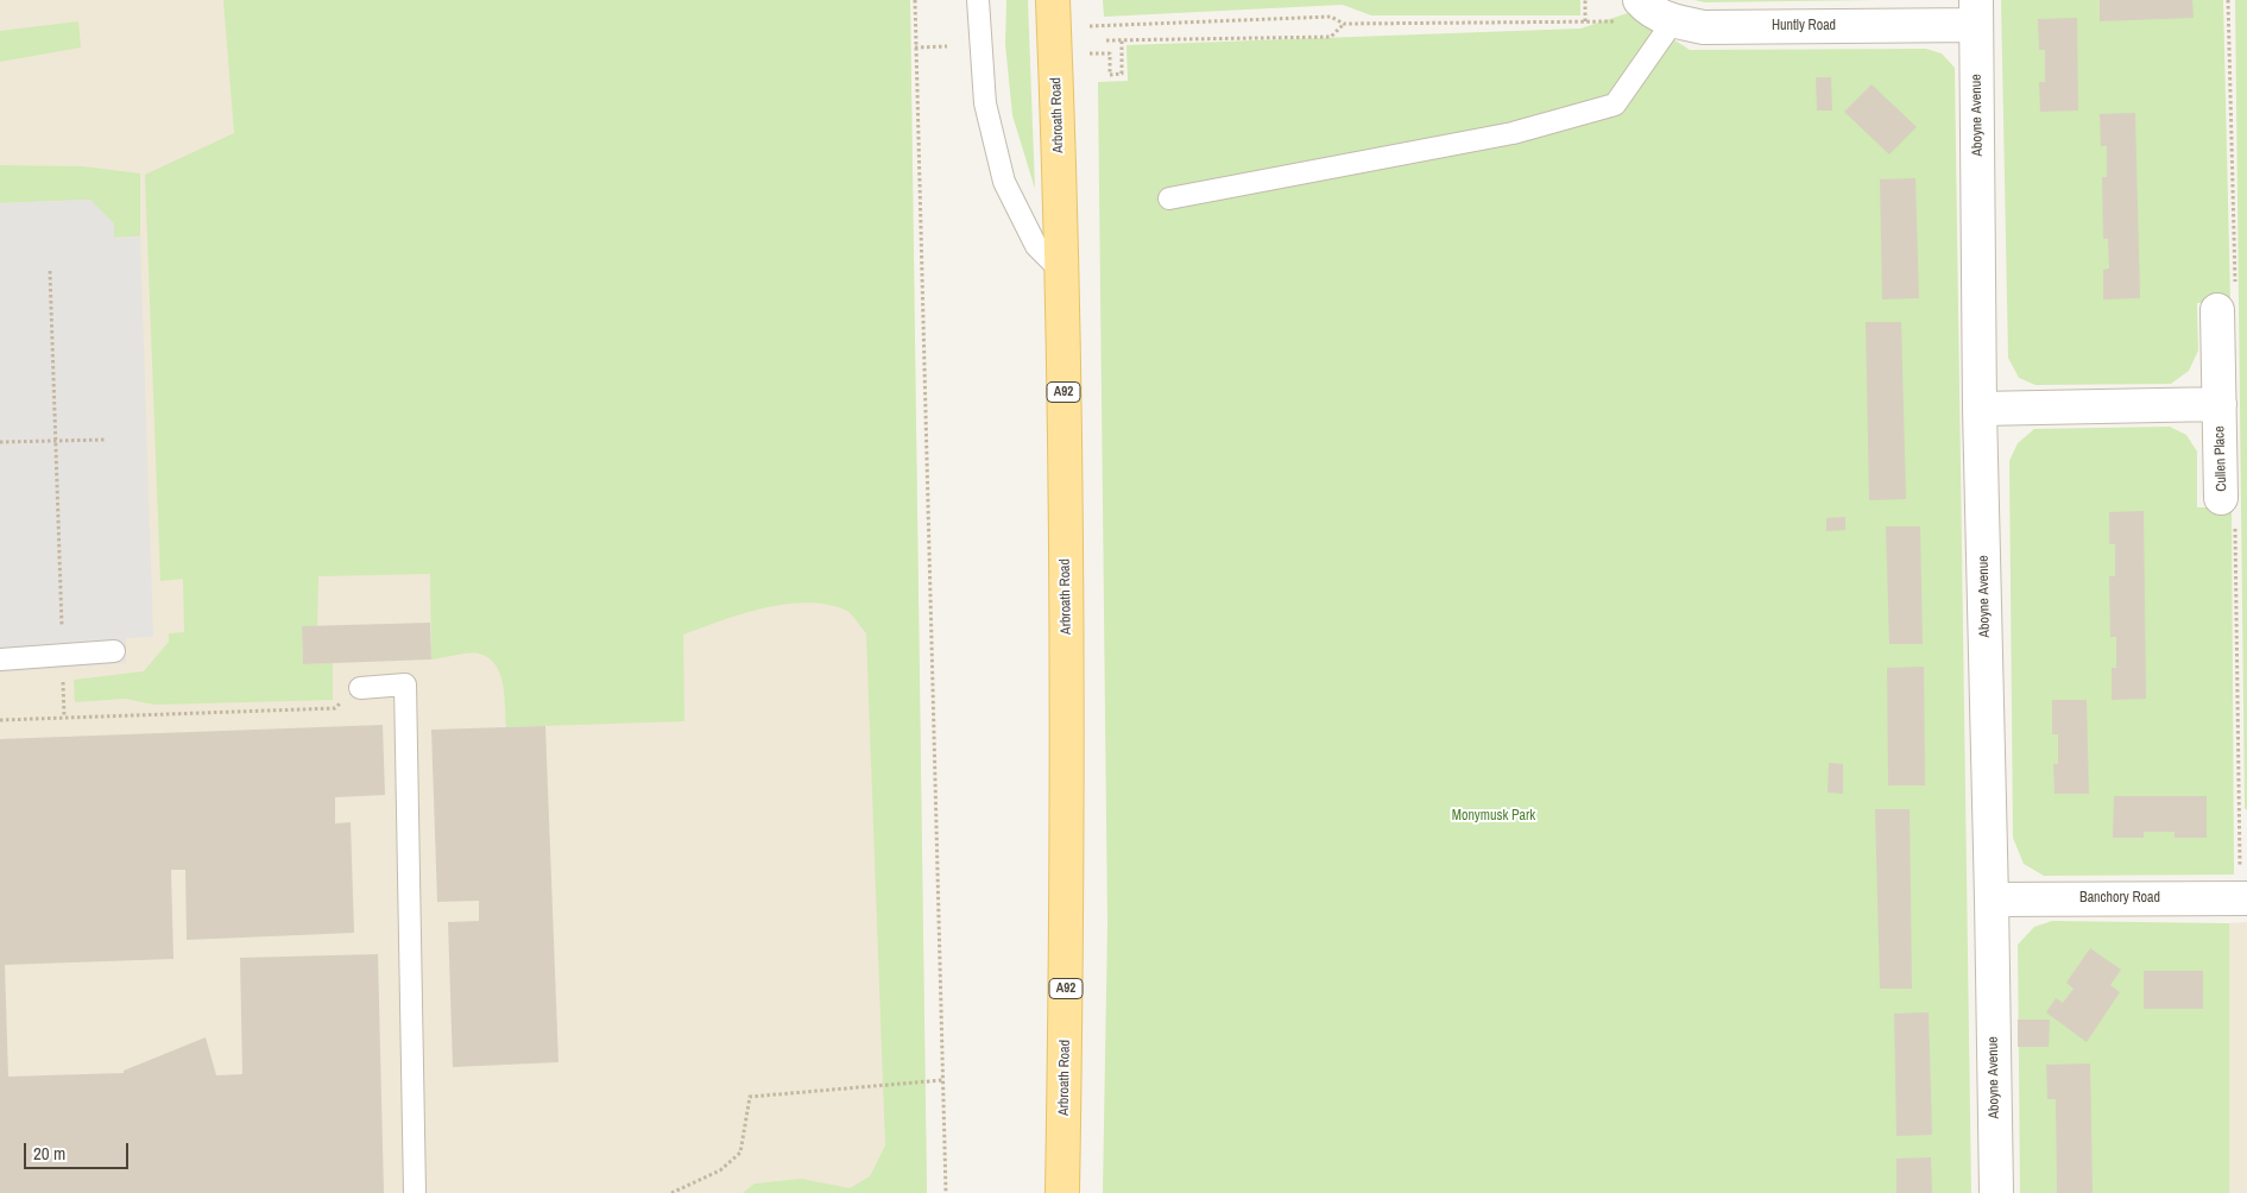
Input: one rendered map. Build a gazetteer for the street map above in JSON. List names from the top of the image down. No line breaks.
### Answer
{"streets":{"main road":["Arbroath Road","A92"],"street":["Huntly Road","Aboyne Avenue","Cullen Place","Banchory Road"]},"crossings":[["Huntly Road","Aboyne Avenue"],["Aboyne Avenue","Cullen Place"],["Aboyne Avenue","Banchory Road"],["Cullen Place","Banchory Road"]],"parks":["Monymusk Park"],"scale_bar":"20 m"}
